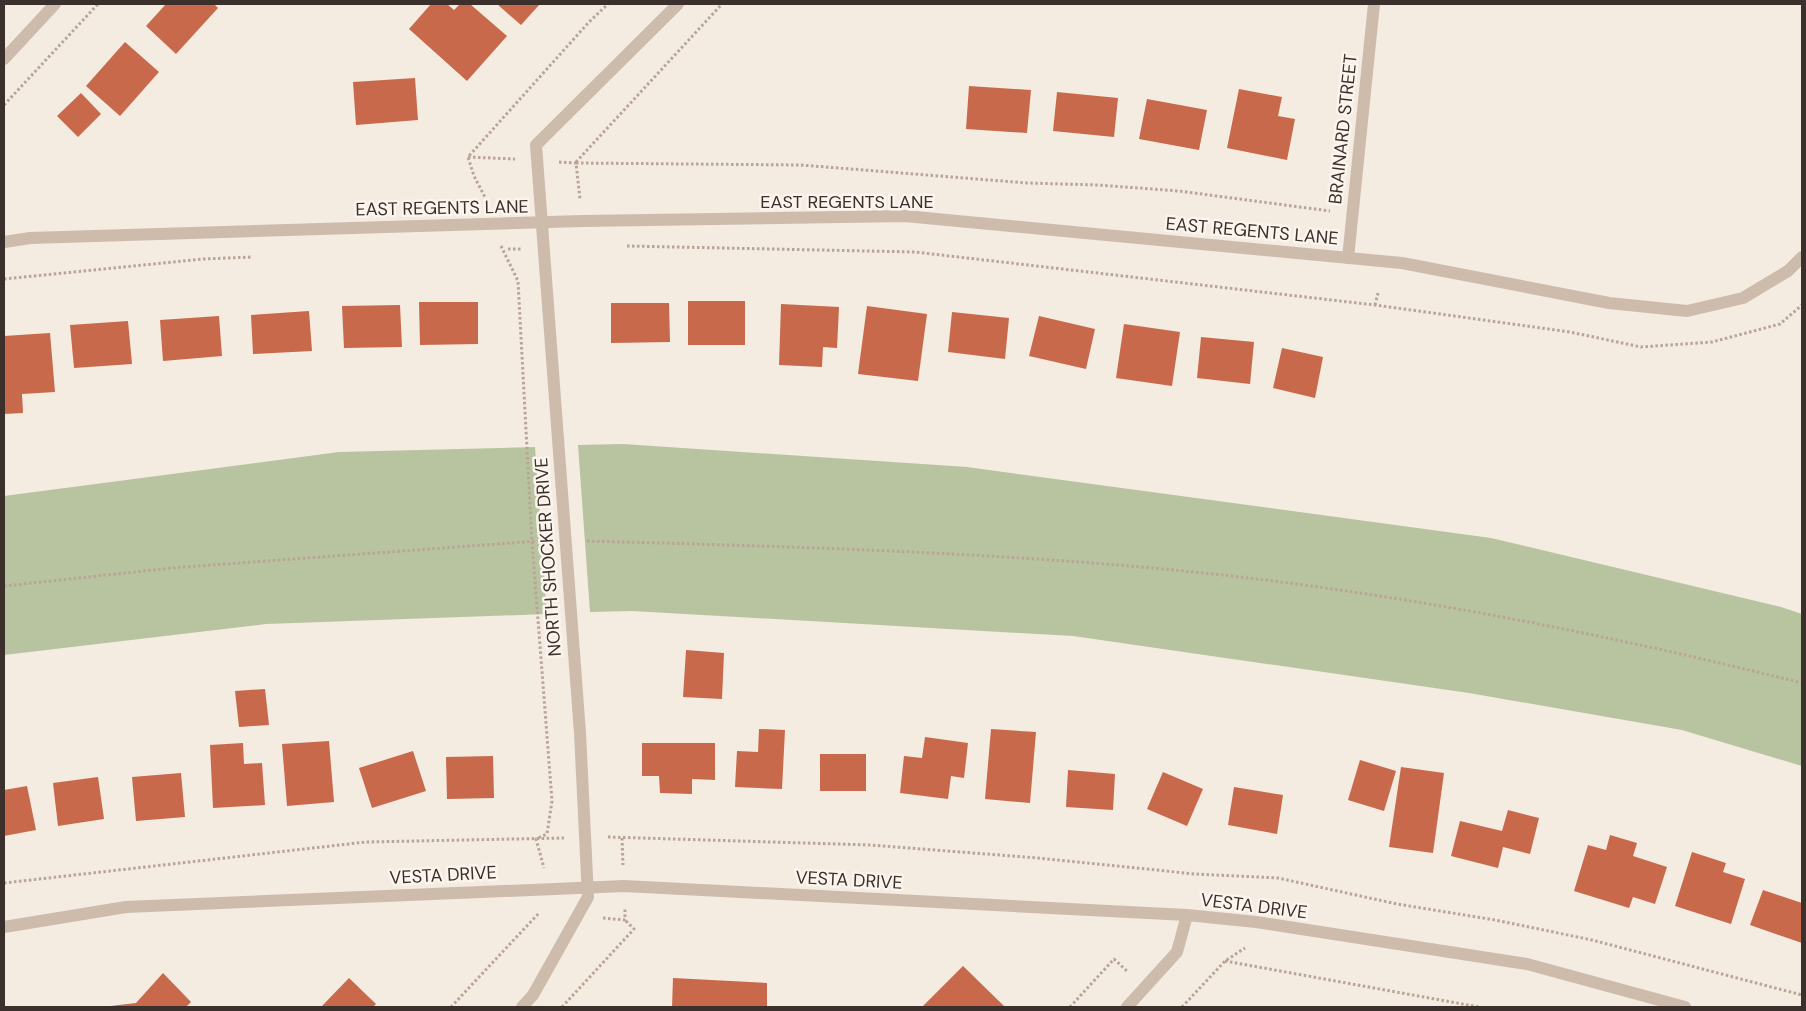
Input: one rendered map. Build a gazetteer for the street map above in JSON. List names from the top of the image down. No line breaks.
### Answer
{"streets":{"street":["BRAINARD STREET","EAST REGENTS LANE","NORTH SHOCKER DRIVE","VESTA DRIVE"]},"crossings":[["BRAINARD STREET","EAST REGENTS LANE"],["EAST REGENTS LANE","NORTH SHOCKER DRIVE"],["NORTH SHOCKER DRIVE","VESTA DRIVE"]]}
